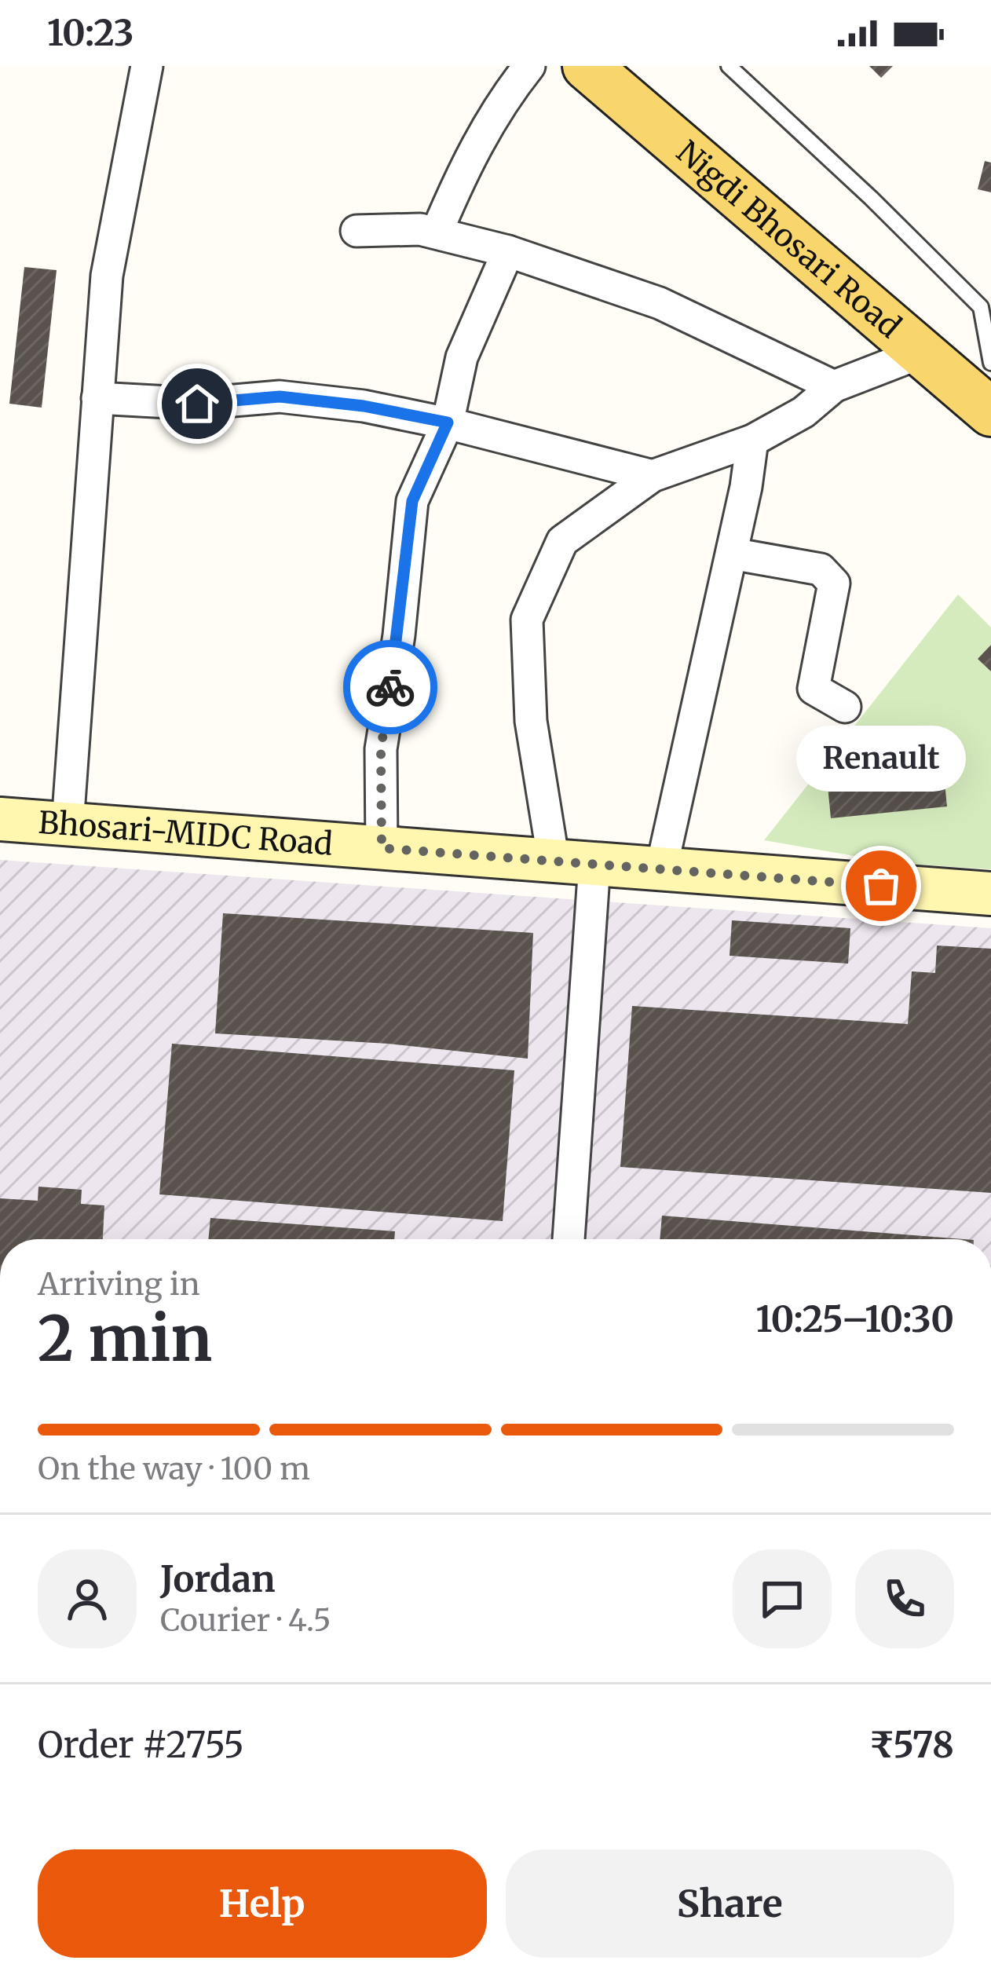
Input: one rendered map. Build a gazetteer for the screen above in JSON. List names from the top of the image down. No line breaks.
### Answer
{"streets":{"main road":["Nigdi Bhosari Road"],"street":["Bhosari-MIDC Road"]},"places":["Renault"],"page":{"status":"10:23","bubble":"Renault","heading":["2 min","Arriving in","10:25–10:30"],"panel":["Jordan","Courier · 4.5","Order #2755","₹578"],"bar":"On the way · 100 m","buttons":["Help","Share"]}}
